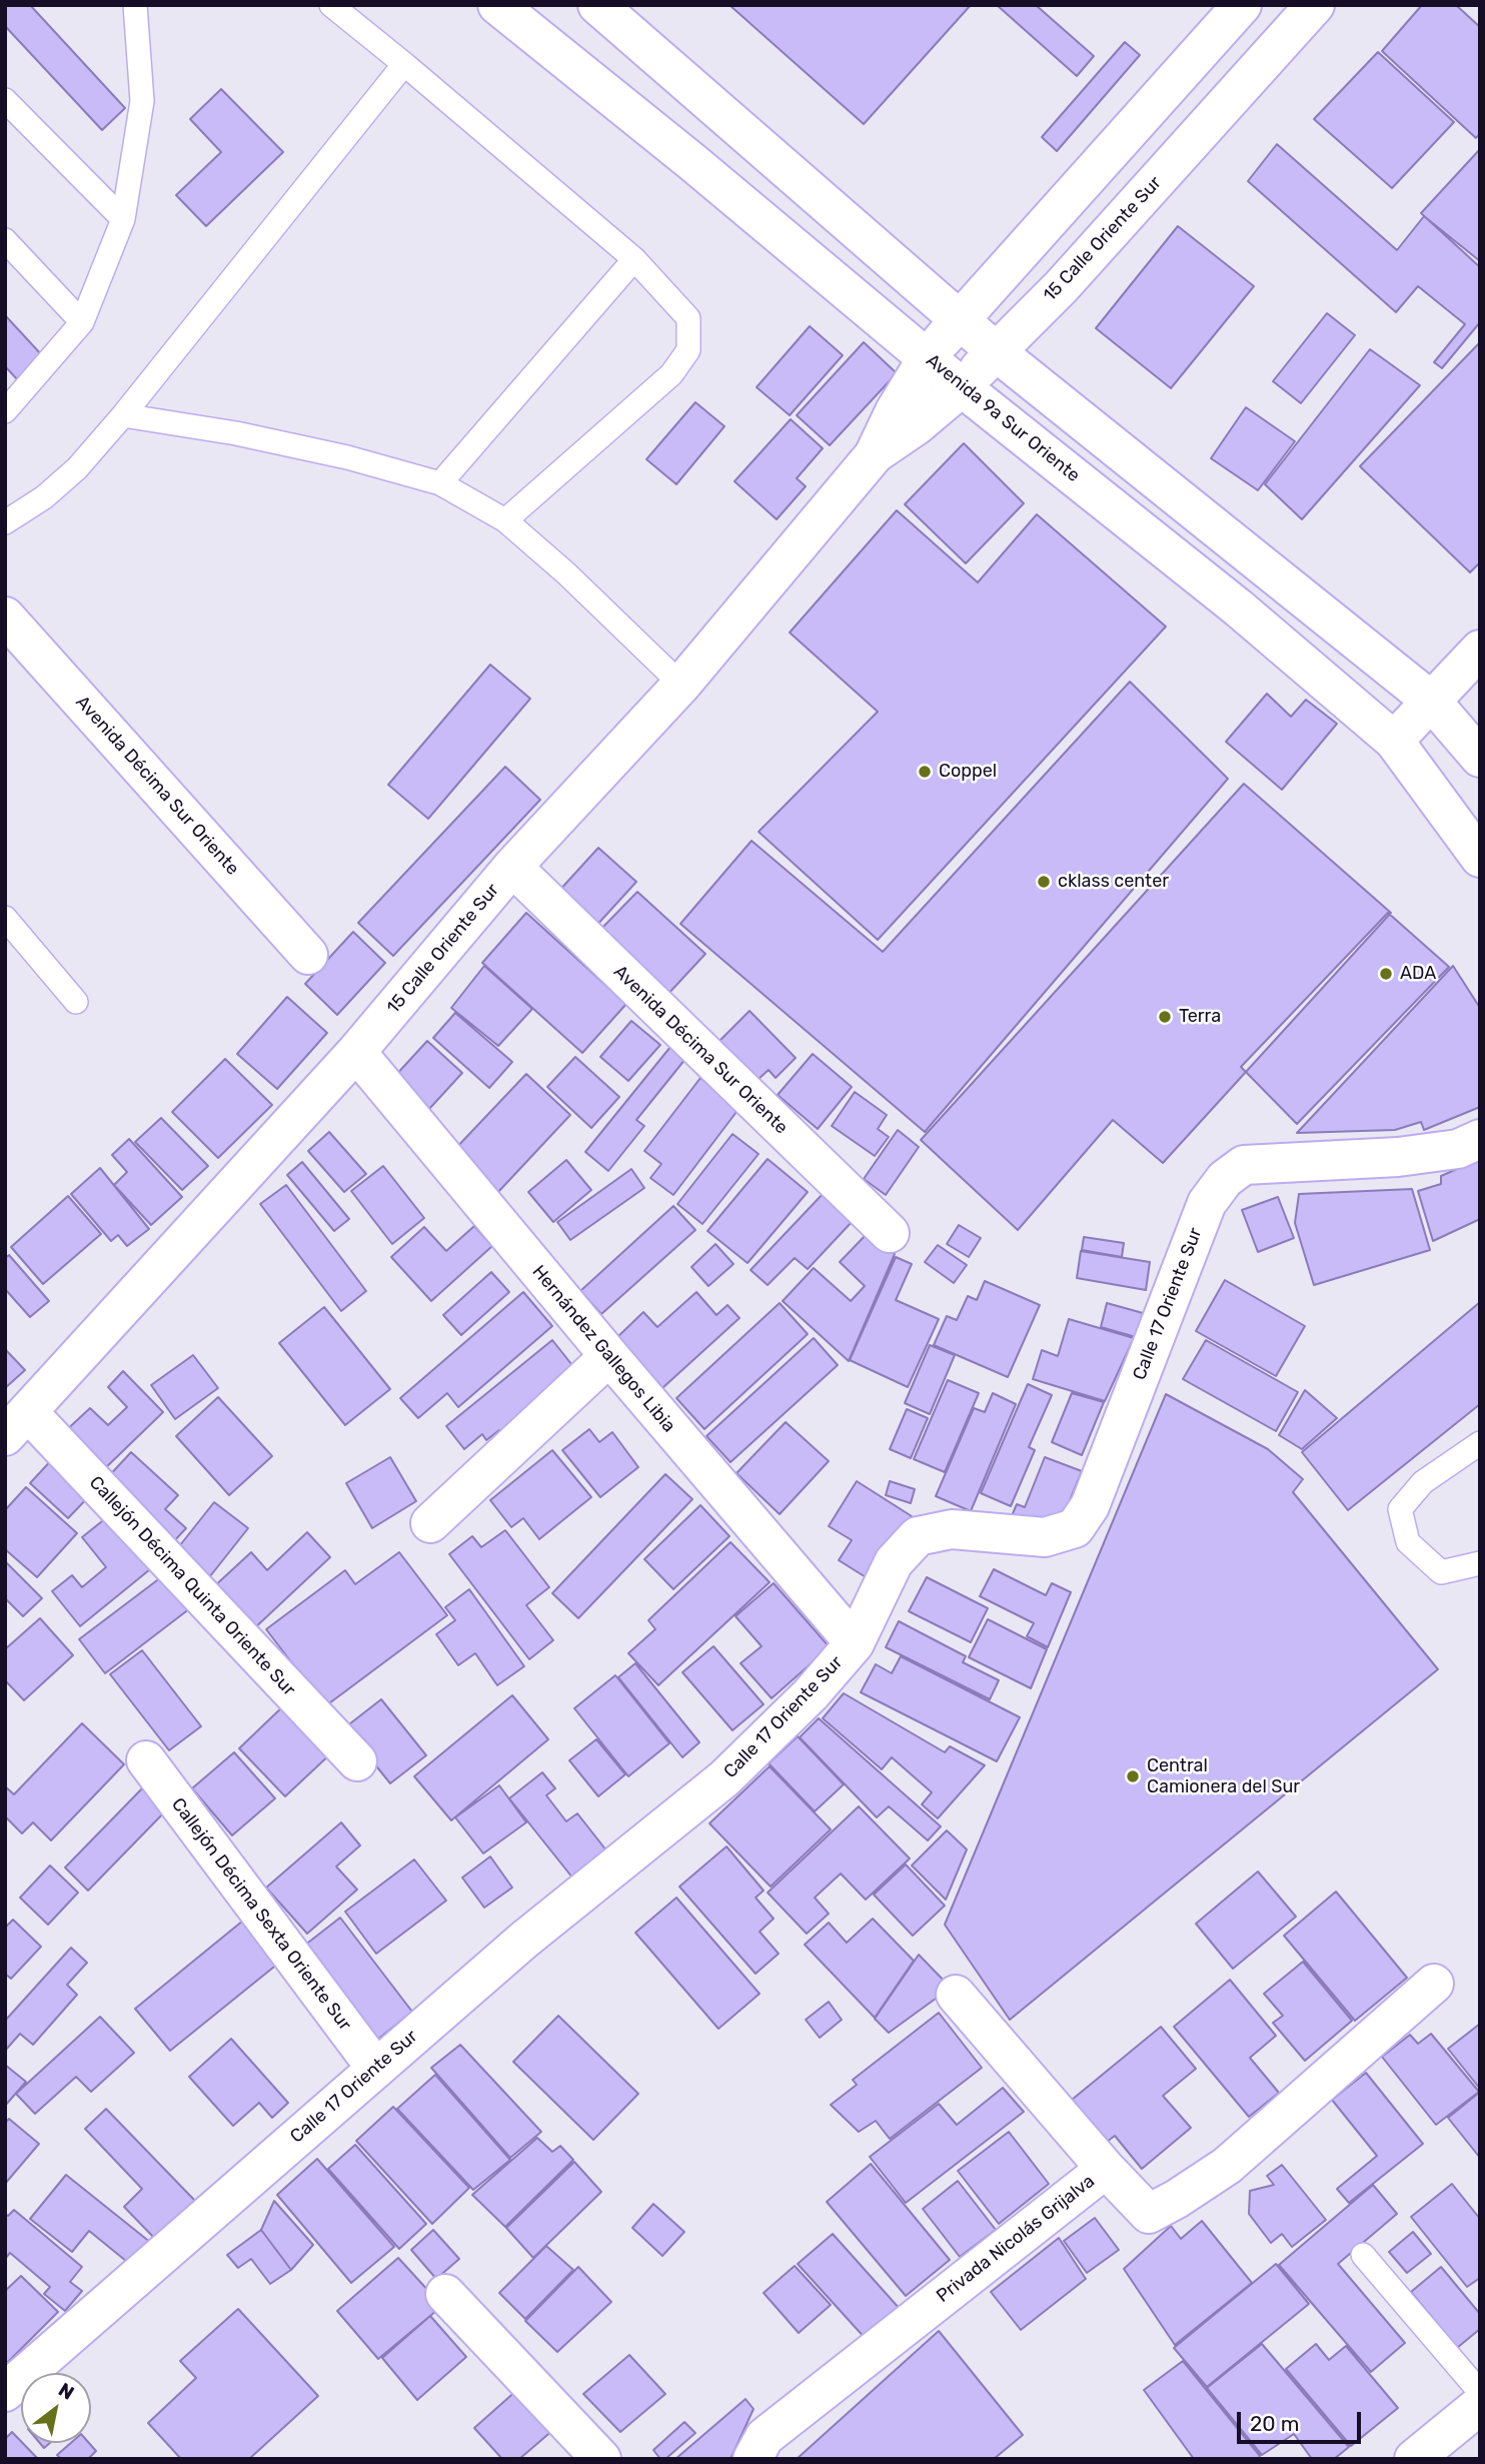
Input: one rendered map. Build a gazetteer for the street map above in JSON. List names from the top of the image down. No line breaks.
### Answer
{"streets":{"street":["15 Calle Oriente Sur","Avenida 9a Sur Oriente","Avenida Décima Sur Oriente","Calle 17 Oriente Sur","Hernández Gallegos Libia","Callejón Décima Quinta Oriente Sur","Callejón Décima Sexta Oriente Sur","Privada Nicolás Grijalva"]},"crossings":[["15 Calle Oriente Sur","Avenida 9a Sur Oriente"],["15 Calle Oriente Sur","Avenida Décima Sur Oriente"],["15 Calle Oriente Sur","Hernández Gallegos Libia"],["15 Calle Oriente Sur","Callejón Décima Quinta Oriente Sur"],["Calle 17 Oriente Sur","Hernández Gallegos Libia"],["Calle 17 Oriente Sur","Callejón Décima Sexta Oriente Sur"]],"places":["Coppel","cklass center","ADA","Terra","Central Camionera del Sur"],"scale_bar":"20 m","north":"top right"}
